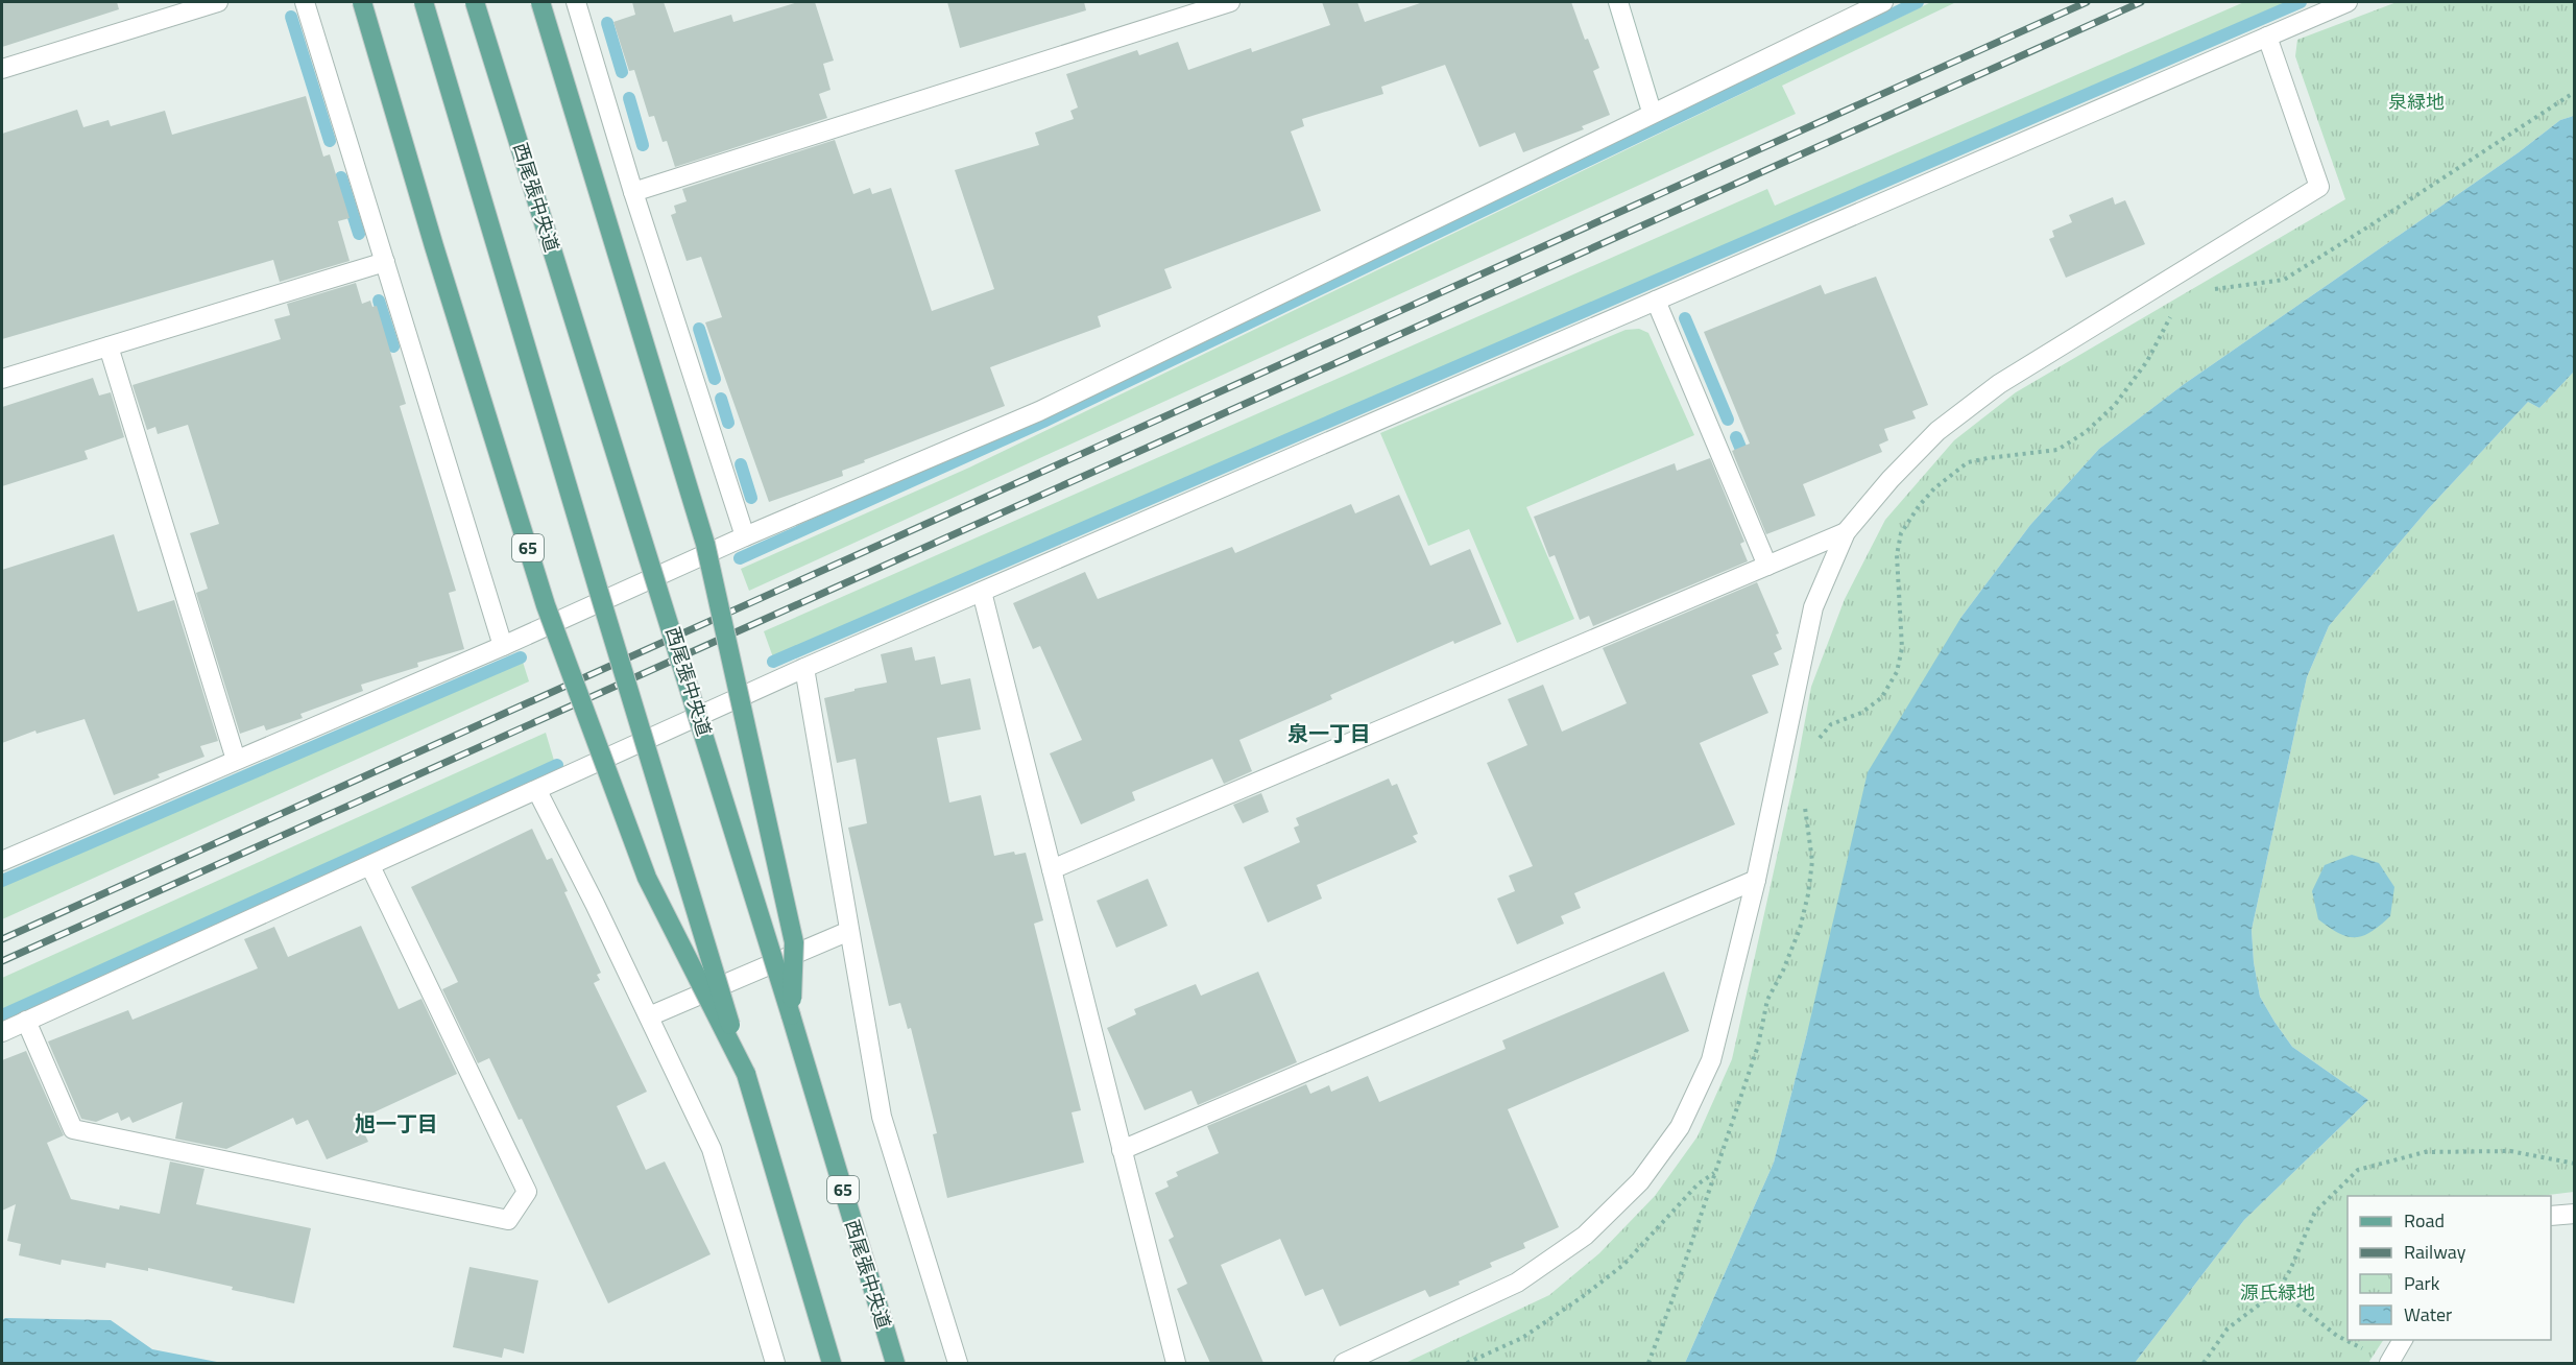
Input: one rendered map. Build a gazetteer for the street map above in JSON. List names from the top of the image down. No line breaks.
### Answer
{"streets":{"main road":["西尾張中央道","65"]},"crossings":[["西尾張中央道","65"]],"districts":["泉一丁目","旭一丁目"],"parks":["泉緑地","源氏緑地"],"legend":["Road","Railway","Park","Water"]}
